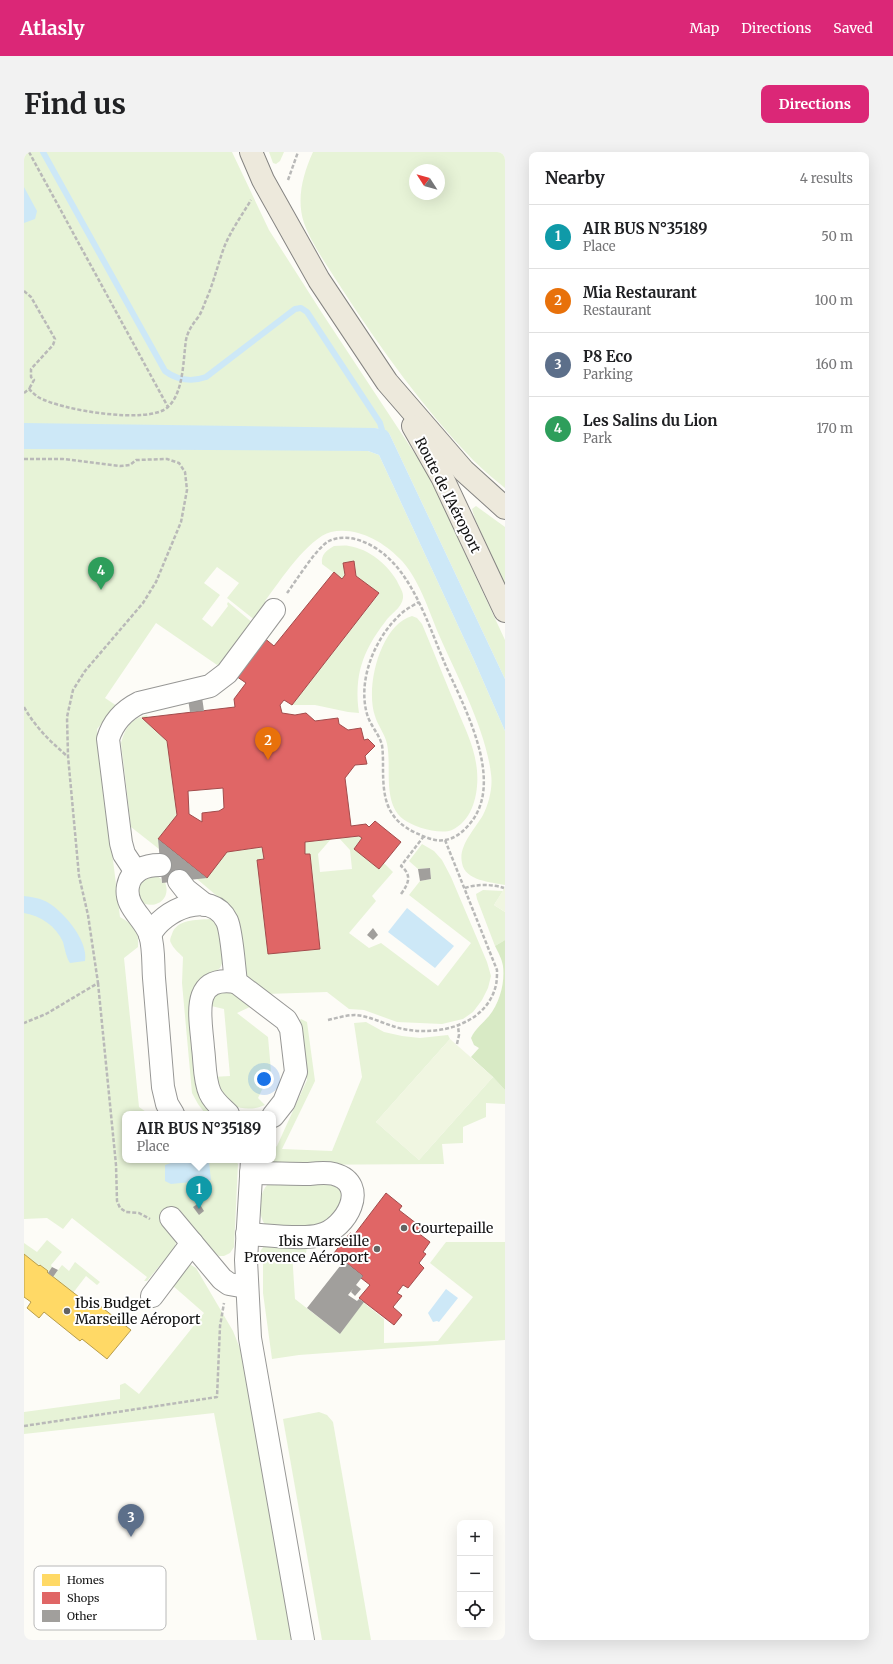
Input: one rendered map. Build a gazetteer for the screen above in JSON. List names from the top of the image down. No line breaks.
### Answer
{"streets":{"main road":["Route de l'Aéroport"]},"places":["Courtepaille","Ibis Marseille Provence Aéroport","Ibis Budget Marseille Aéroport"],"legend":["Homes","Shops","Other"],"north":"top left","page":{"header":"Atlasly","nav":["Map","Directions","Saved"],"buttons":"Directions","title":"Find us","heading":["Nearby","4 results"],"list":[{"mark":"1","name":"AIR BUS N°35189","note":"Place","value":"50 m"},{"mark":"2","name":"Mia Restaurant","note":"Restaurant","value":"100 m"},{"mark":"3","name":"P8 Eco","note":"Parking","value":"160 m"},{"mark":"4","name":"Les Salins du Lion","note":"Park","value":"170 m"}],"pins":["4","2","1","3"],"popup":["AIR BUS N°35189","Place"],"map_buttons":["+","−"]}}
